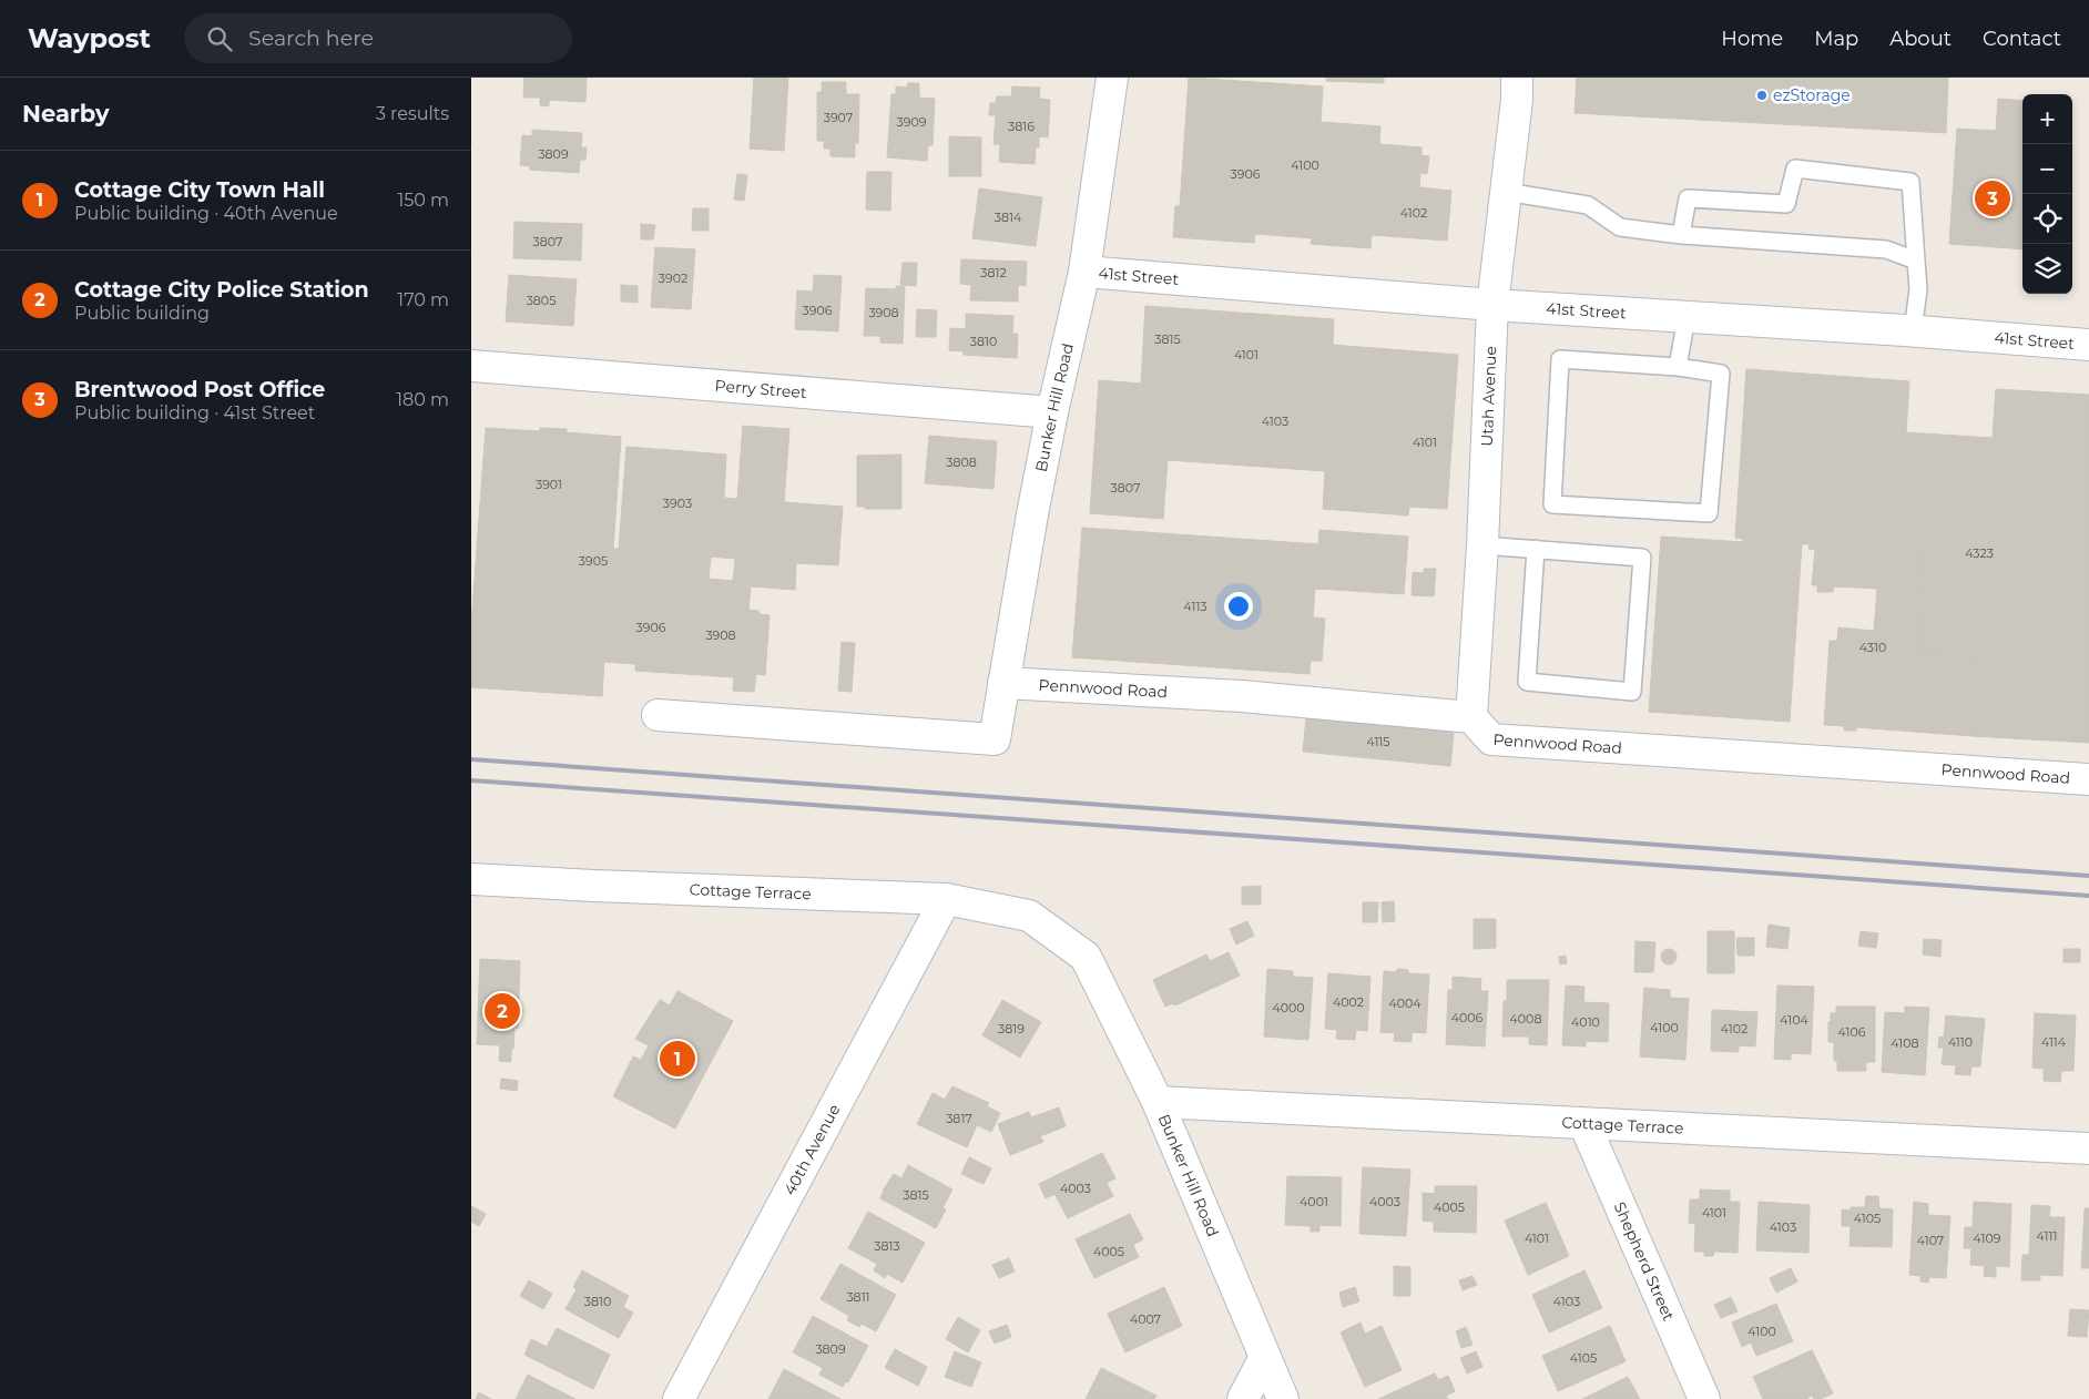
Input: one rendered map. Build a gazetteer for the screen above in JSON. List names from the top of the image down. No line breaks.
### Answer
{"streets":{"street":["41st Street","Perry Street","Utah Avenue","Bunker Hill Road","Pennwood Road","Cottage Terrace","40th Avenue","Shepherd Street"]},"crossings":[["41st Street","Utah Avenue"],["41st Street","Bunker Hill Road"],["Perry Street","Bunker Hill Road"],["Utah Avenue","Pennwood Road"],["Bunker Hill Road","Pennwood Road"],["Bunker Hill Road","Cottage Terrace"],["Cottage Terrace","40th Avenue"],["Cottage Terrace","Shepherd Street"]],"places":["ezStorage"],"house_numbers":["3907","3909","3816","3809","4100","3906","4102","3814","3807","3812","3902","3805","3906","3908","3815","3810","4101","4103","4101","3808","3901","3807","3903","4323","3905","4113","3906","3908","4310","4115","4002","4004","4000","4006","4008","4104","4010","4100","3819","4102","4106","4110","4114","4108","3817","4003","3815","4001","4003","4005","4101","4105","4103","4111","4101","4109","4107","3813","4005","3811","3810","4103","4007","4100","3809","4105"],"page":{"header":"Waypost","search":"Search here","nav":["Home","Map","About","Contact"],"heading":["Nearby","3 results"],"map_buttons":["+","−"],"list":[{"mark":"1","name":"Cottage City Town Hall","note":"Public building · 40th Avenue","value":"150 m"},{"mark":"2","name":"Cottage City Police Station","note":"Public building","value":"170 m"},{"mark":"3","name":"Brentwood Post Office","note":"Public building · 41st Street","value":"180 m"}],"pins":["3","2","1"]}}
